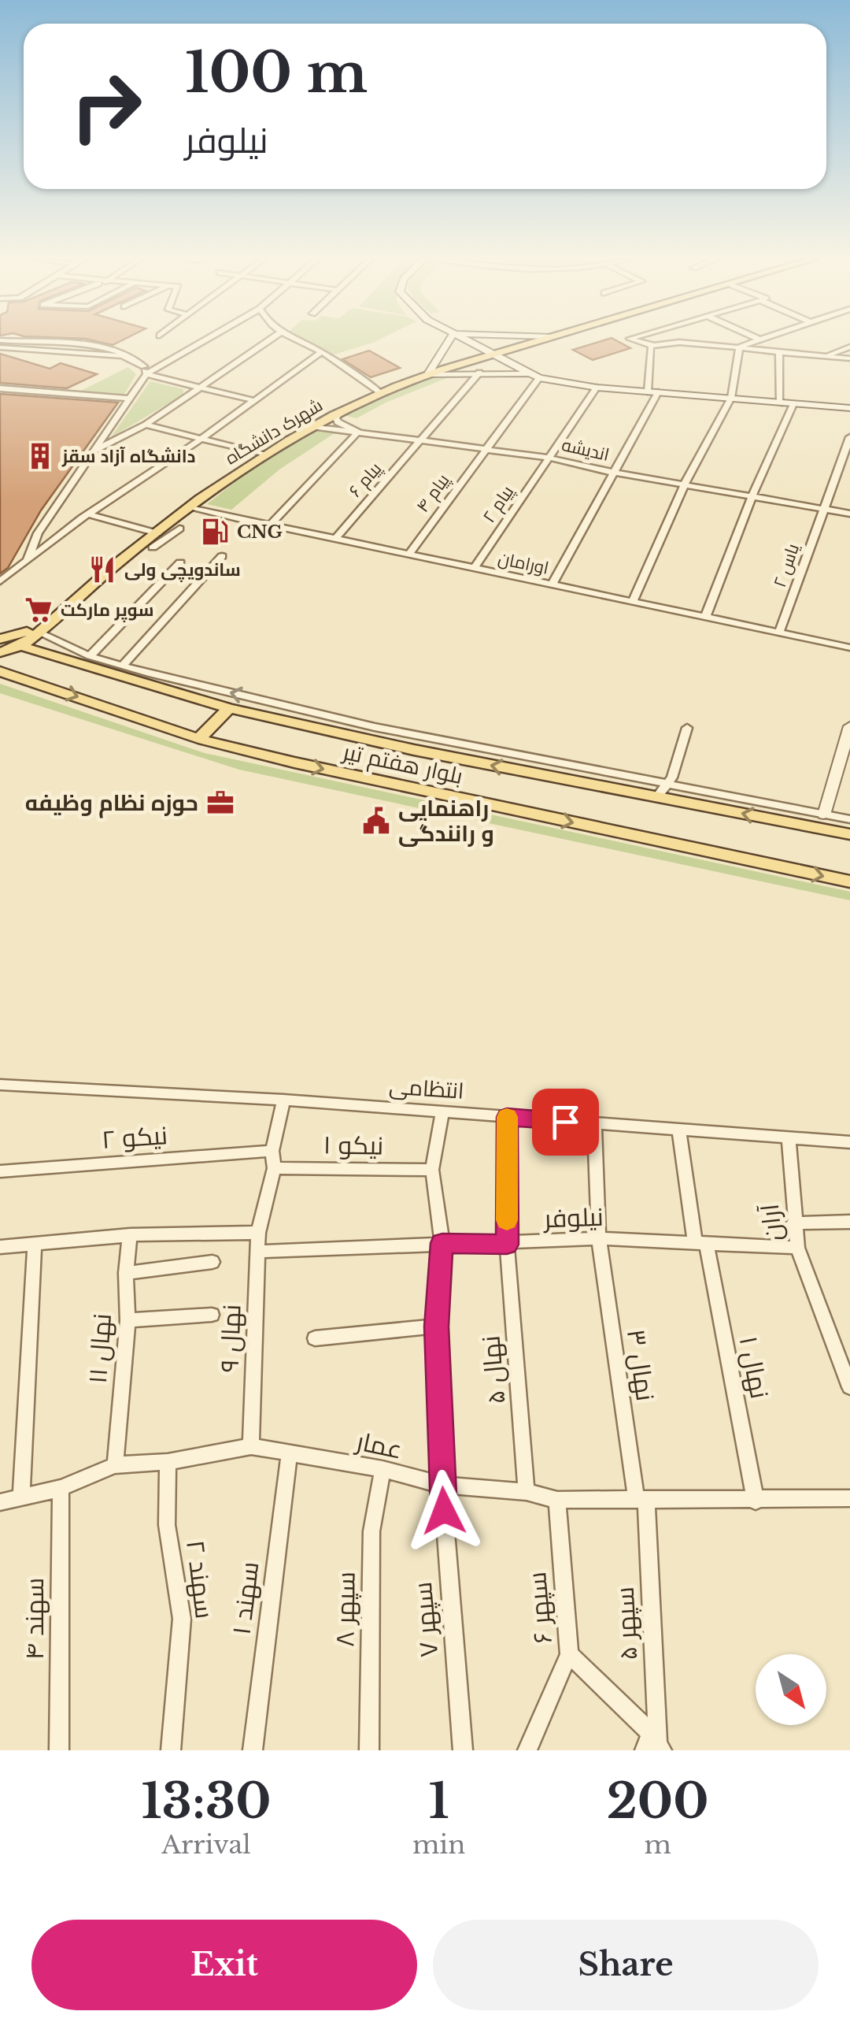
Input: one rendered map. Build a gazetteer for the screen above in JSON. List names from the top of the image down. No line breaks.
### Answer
{"streets":{"main road":["شهرک دانشگاه","بلوار هفتم تیر"],"street":["اندیشه","پیام ۶","پیام ۴","پیام ۲","اورامان","یاس ۲","انتظامی","نیکو ۲","نیکو ۱","نیلوفر","آران","نهال ۹","نهال ۱۱","نهال ۳","نهال ۱","نهال ۵","عمار","سهند ۲","سهند ۱","سپهر ۶","سپهر ۸","سهند ۴","سپهر ۷","سپهر ۵"]},"crossings":[["شهرک دانشگاه","اندیشه"],["شهرک دانشگاه","اورامان"],["شهرک دانشگاه","بلوار هفتم تیر"],["اندیشه","پیام ۶"],["اندیشه","پیام ۴"],["اندیشه","پیام ۲"],["اندیشه","یاس ۲"],["پیام ۶","اورامان"],["پیام ۴","اورامان"],["پیام ۲","اورامان"],["اورامان","یاس ۲"],["انتظامی","آران"],["انتظامی","نهال ۹"],["انتظامی","نهال ۳"],["انتظامی","نهال ۱"],["انتظامی","نهال ۵"],["انتظامی","سپهر ۷"],["نیکو ۲","نهال ۹"],["نیکو ۱","نهال ۹"],["نیکو ۱","سپهر ۷"],["نیلوفر","آران"],["نیلوفر","نهال ۹"],["نیلوفر","نهال ۳"],["نیلوفر","نهال ۱"],["نیلوفر","نهال ۵"],["نیلوفر","سپهر ۷"],["نهال ۹","عمار"],["نهال ۱۱","عمار"],["نهال ۳","عمار"],["نهال ۳","سپهر ۵"],["نهال ۱","عمار"],["نهال ۵","عمار"],["عمار","سهند ۲"],["عمار","سهند ۱"],["عمار","سپهر ۶"],["عمار","سپهر ۸"],["عمار","سهند ۴"],["عمار","سپهر ۷"],["عمار","سپهر ۵"]],"places":{"building":["دانشگاه آزاد سقز"],"fuel station":["CNG"],"restaurant":["ساندویچی ولی"],"supermarket":["سوپر مارکت"],"office":["حوزه نظام وظیفه"],"public building":["راهنمایی و رانندگی"]},"north":"bottom right","page":{"turn":["100 m","نیلوفر"],"eta":["13:30","Arrival","1","min","200","m"],"buttons":["Exit","Share"]}}
